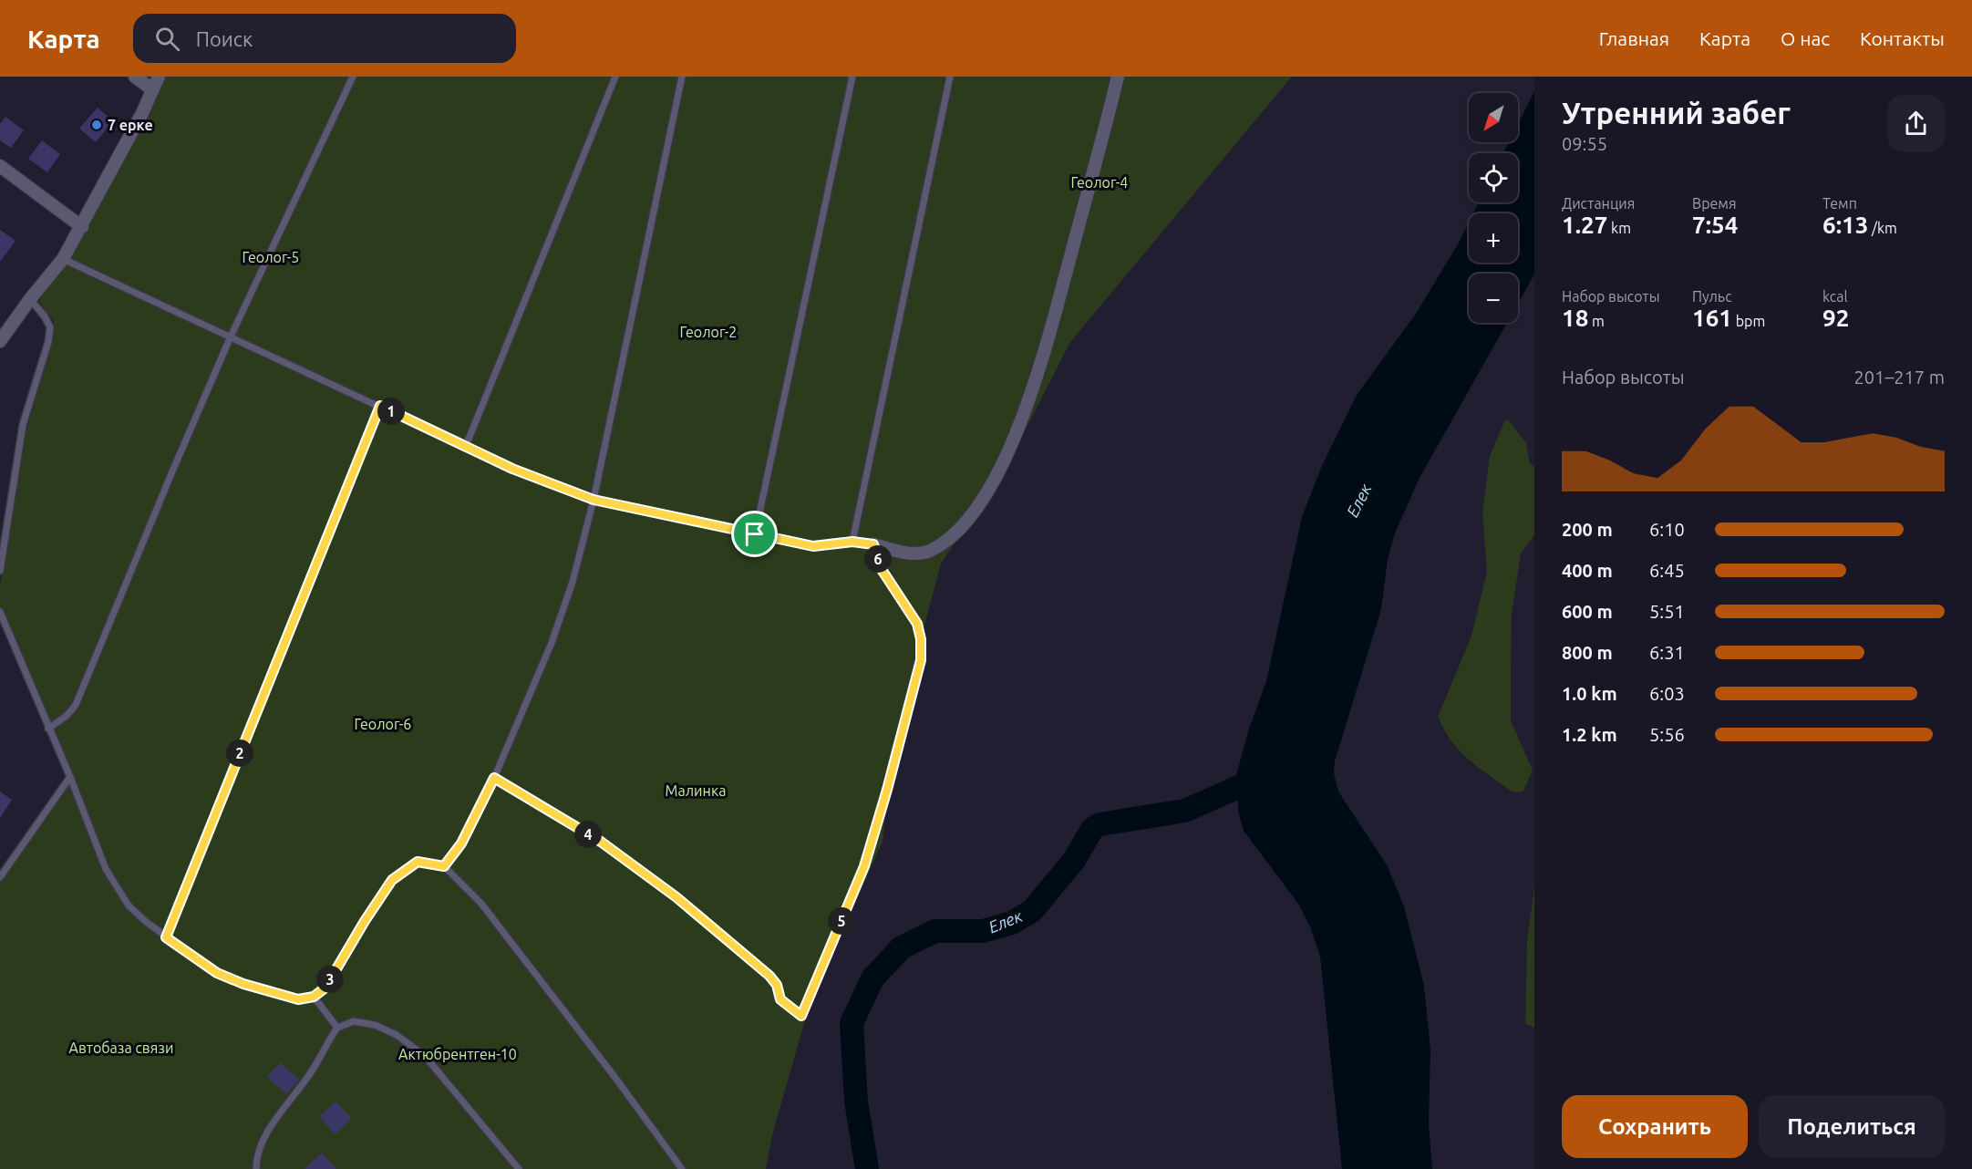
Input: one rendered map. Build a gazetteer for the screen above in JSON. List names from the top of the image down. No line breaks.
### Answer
{"water":["Елек"],"parks":["Геолог-4","Геолог-5","Геолог-2","Геолог-6","Малинка","Автобаза связи","Актюбрентген-10"],"places":["7 ерке"],"north":"bottom left","page":{"header":"Карта","search":"Поиск","nav":["Главная","Карта","О нас","Контакты"],"heading":["Утренний забег","09:55"],"map_buttons":["+","−"],"stats":[["Дистанция","1.27 km"],["Время","7:54"],["Темп","6:13 /km"],["Набор высоты","18 m"],["Пульс","161 bpm"],["kcal","92"]],"chart":["Набор высоты","201–217 m"],"pins":["1","6","2","4","5","3"],"list":[{"name":"200 m","note":"6:10"},{"name":"400 m","note":"6:45"},{"name":"600 m","note":"5:51"},{"name":"800 m","note":"6:31"},{"name":"1.0 km","note":"6:03"},{"name":"1.2 km","note":"5:56"}],"buttons":["Сохранить","Поделиться"]}}
